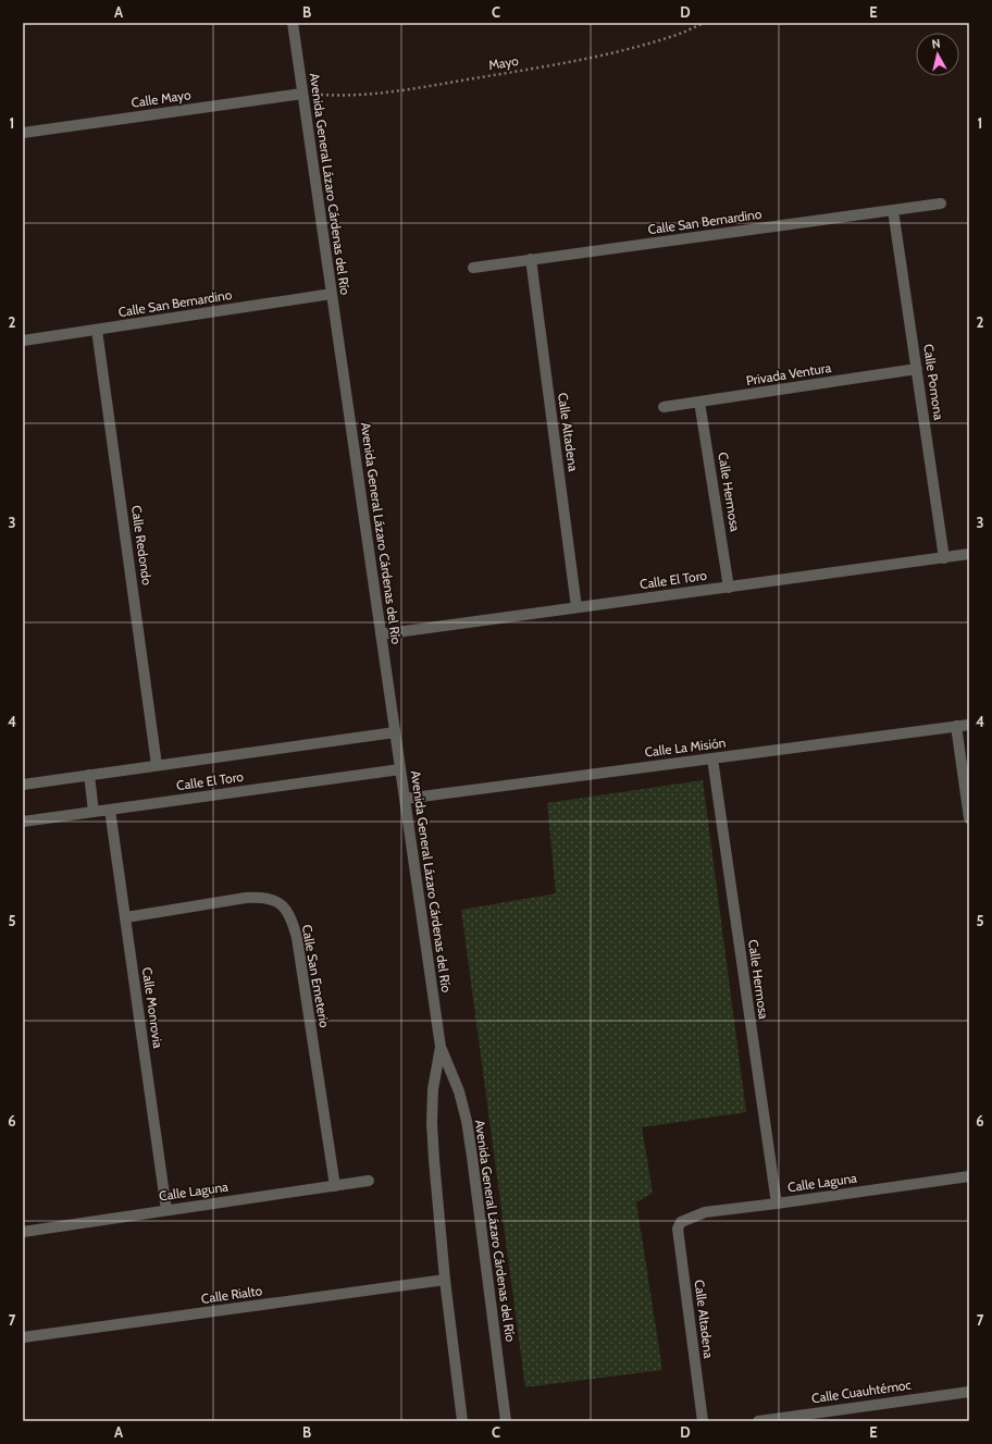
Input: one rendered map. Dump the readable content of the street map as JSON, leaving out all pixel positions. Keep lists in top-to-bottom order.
{
  "streets": {
    "street": [
      "Calle Mayo",
      "Avenida General Lázaro Cárdenas del Río",
      "Calle San Bernardino",
      "Privada Ventura",
      "Calle Pomona",
      "Calle Altadena",
      "Calle Hermosa",
      "Calle Redondo",
      "Calle El Toro",
      "Calle La Misión",
      "Calle San Emeterio",
      "Calle Monrovia",
      "Calle Laguna",
      "Calle Rialto",
      "Calle Cuauhtémoc"
    ],
    "path": ["Mayo"]
  },
  "crossings": [
    ["Mayo", "Calle Mayo"],
    ["Mayo", "Avenida General Lázaro Cárdenas del Río"],
    ["Calle Mayo", "Avenida General Lázaro Cárdenas del Río"],
    ["Avenida General Lázaro Cárdenas del Río", "Calle San Bernardino"],
    ["Avenida General Lázaro Cárdenas del Río", "Calle El Toro"],
    ["Avenida General Lázaro Cárdenas del Río", "Calle La Misión"],
    ["Avenida General Lázaro Cárdenas del Río", "Calle Rialto"],
    ["Calle San Bernardino", "Calle Pomona"],
    ["Calle San Bernardino", "Calle Altadena"],
    ["Calle San Bernardino", "Calle Redondo"],
    ["Privada Ventura", "Calle Pomona"],
    ["Privada Ventura", "Calle Hermosa"],
    ["Calle Pomona", "Calle El Toro"],
    ["Calle Altadena", "Calle El Toro"],
    ["Calle Altadena", "Calle Laguna"],
    ["Calle Hermosa", "Calle El Toro"],
    ["Calle Hermosa", "Calle La Misión"],
    ["Calle Hermosa", "Calle Laguna"],
    ["Calle Redondo", "Calle El Toro"],
    ["Calle El Toro", "Calle Monrovia"],
    ["Calle San Emeterio", "Calle Monrovia"],
    ["Calle San Emeterio", "Calle Laguna"],
    ["Calle Monrovia", "Calle Laguna"]
  ],
  "north": "top",
  "grid": {
    "columns": [
      "A",
      "B",
      "C",
      "D",
      "E"
    ],
    "rows": [
      "1",
      "2",
      "3",
      "4",
      "5",
      "6",
      "7"
    ]
  }
}
